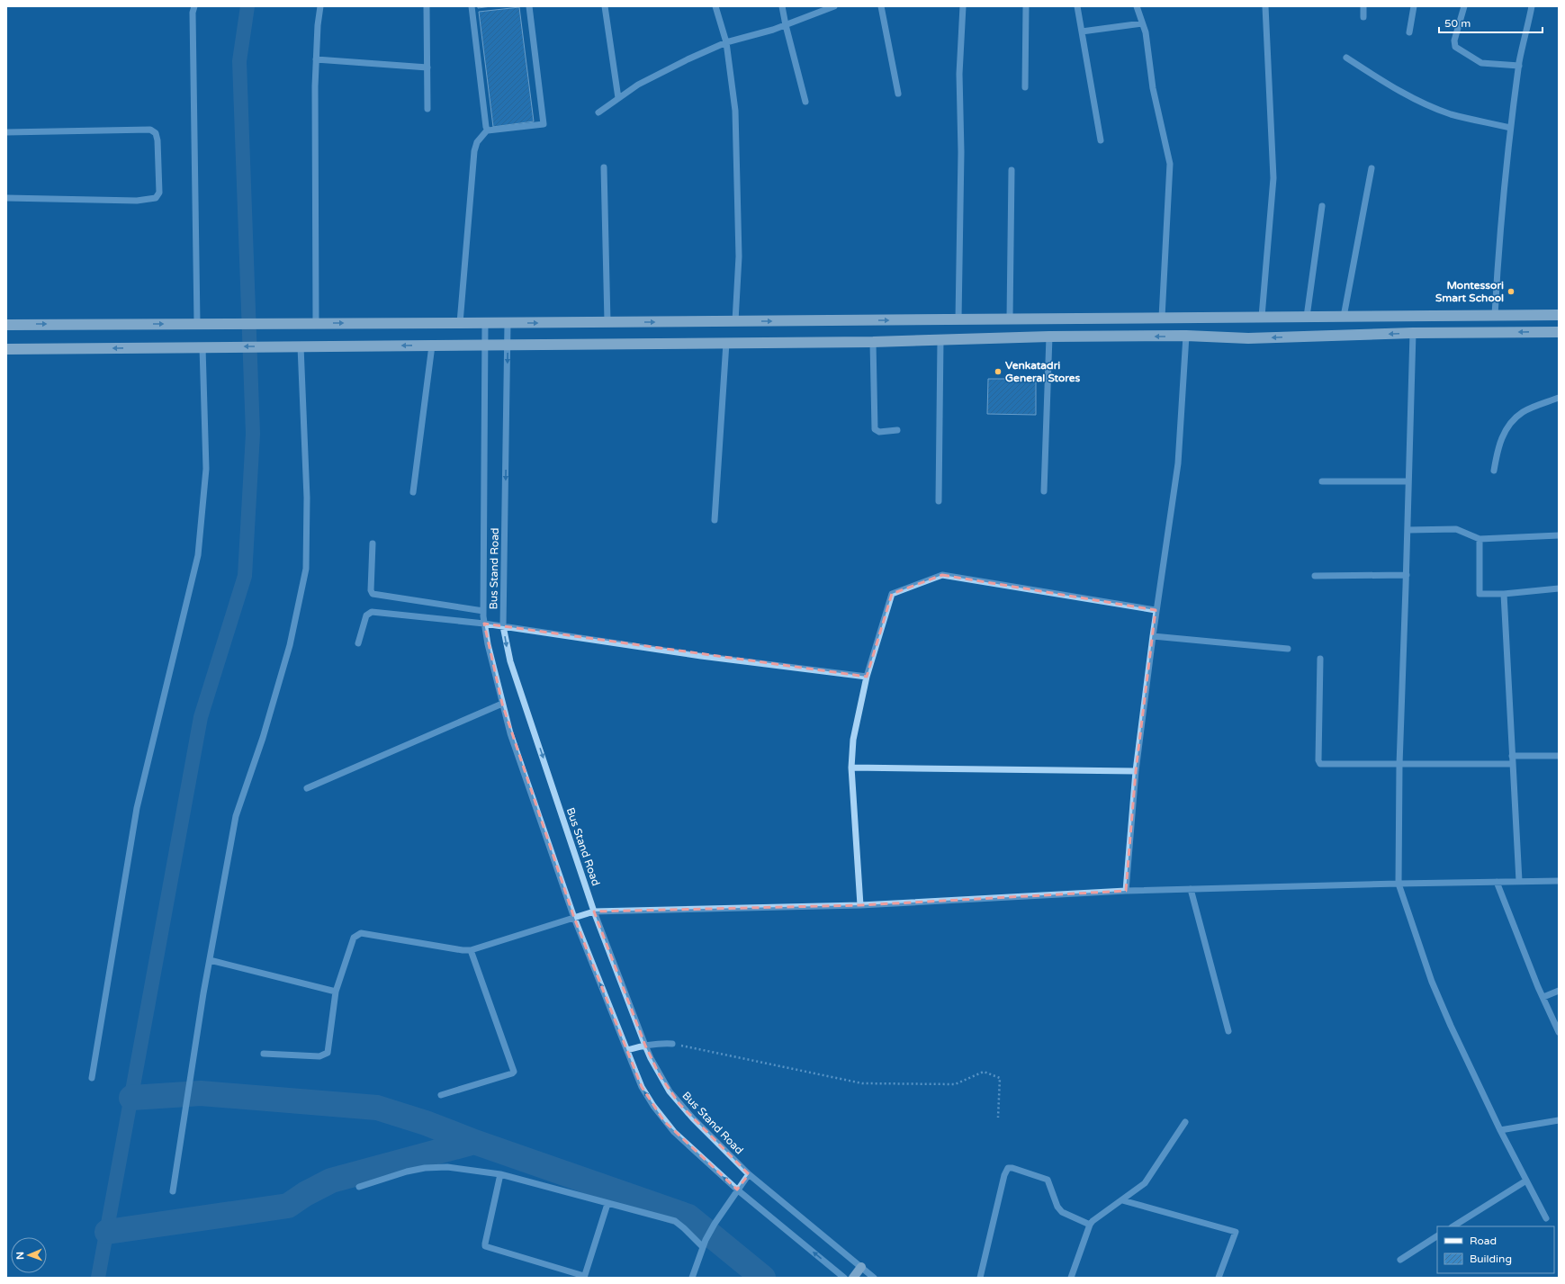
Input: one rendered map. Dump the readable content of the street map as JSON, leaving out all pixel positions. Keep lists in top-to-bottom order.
{
  "streets": {
    "street": ["Bus Stand Road"]
  },
  "places": ["Montessori Smart School", "Venkatadri General Stores"],
  "legend": ["Road", "Building"],
  "scale_bar": "50 m",
  "north": "left"
}
